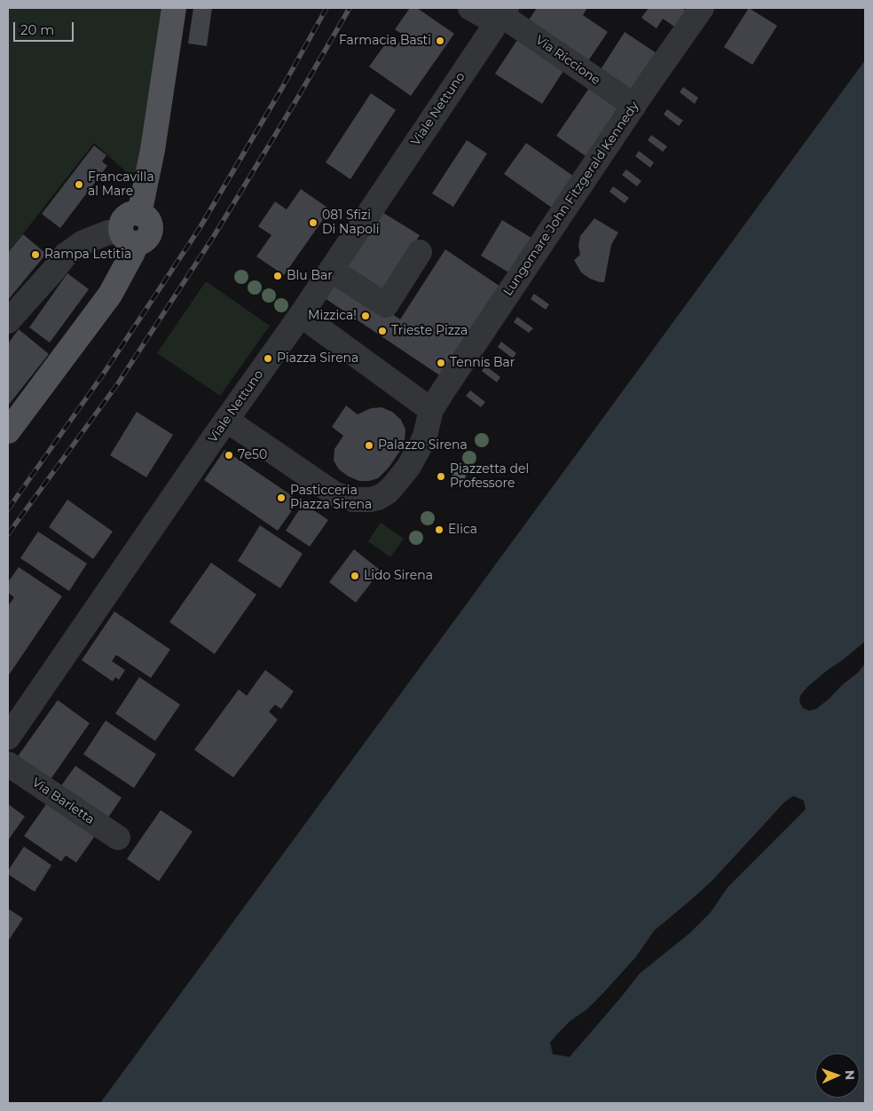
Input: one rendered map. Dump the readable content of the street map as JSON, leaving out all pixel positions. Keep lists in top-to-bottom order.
{
  "streets": {
    "street": [
      "Via Riccione",
      "Viale Nettuno",
      "Lungomare John Fitzgerald Kennedy",
      "Via Barletta"
    ]
  },
  "crossings": [
    ["Via Riccione", "Viale Nettuno"],
    ["Via Riccione", "Lungomare John Fitzgerald Kennedy"]
  ],
  "places": [
    "Farmacia Basti",
    "Francavilla al Mare",
    "081 Sfizi Di Napoli",
    "Rampa Letitia",
    "Blu Bar",
    "Mizzica!",
    "Trieste Pizza",
    "Piazza Sirena",
    "Tennis Bar",
    "Palazzo Sirena",
    "7e50",
    "Piazzetta del Professore",
    "Pasticceria Piazza Sirena",
    "Elica",
    "Lido Sirena"
  ],
  "scale_bar": "20 m",
  "north": "right"
}
